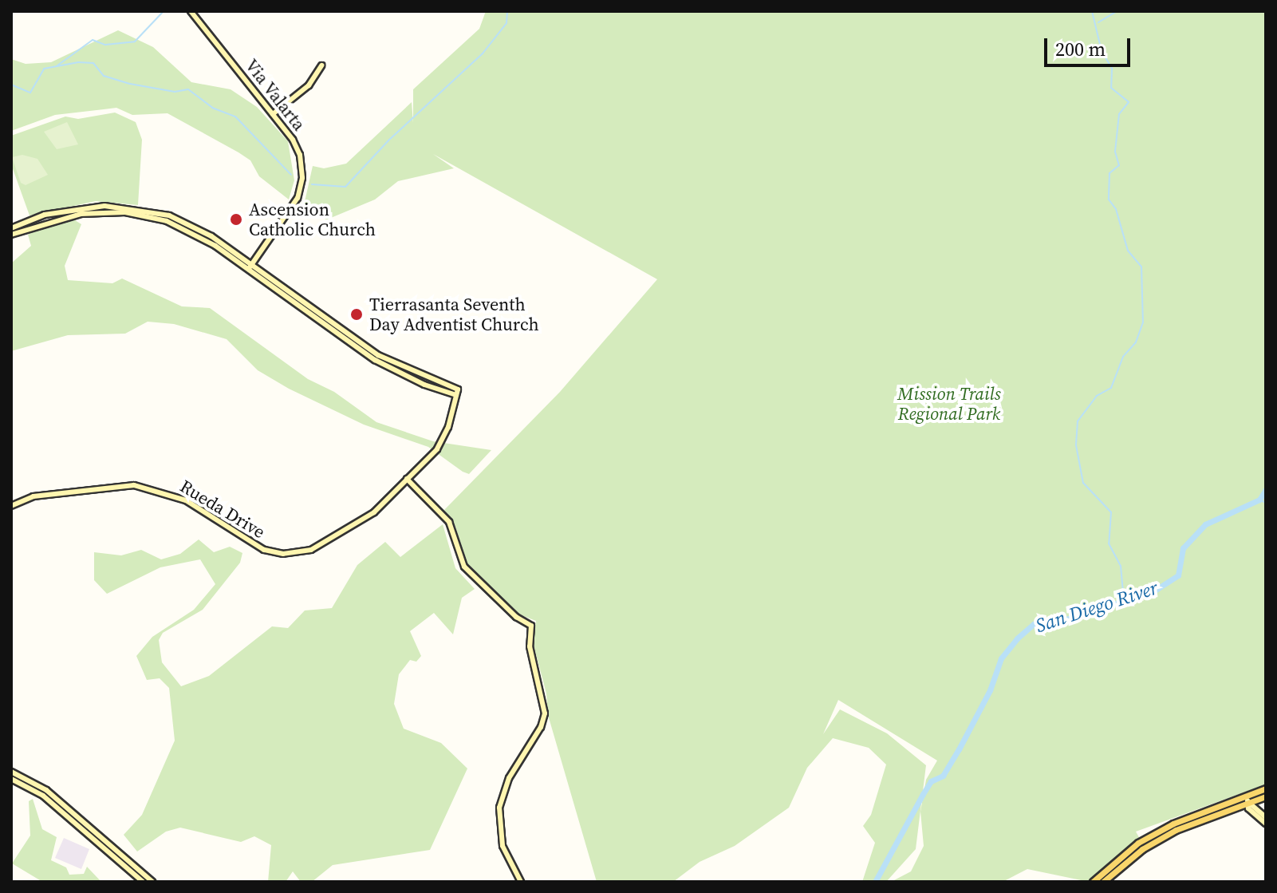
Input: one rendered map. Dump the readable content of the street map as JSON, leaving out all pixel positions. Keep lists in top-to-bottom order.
{
  "streets": {
    "street": ["Via Valarta", "Rueda Drive"]
  },
  "crossings": [
    ["Via Valarta", "Rueda Drive"]
  ],
  "water": ["San Diego River"],
  "parks": ["Mission Trails Regional Park"],
  "places": ["Ascension Catholic Church", "Tierrasanta Seventh Day Adventist Church"],
  "scale_bar": "200 m"
}
